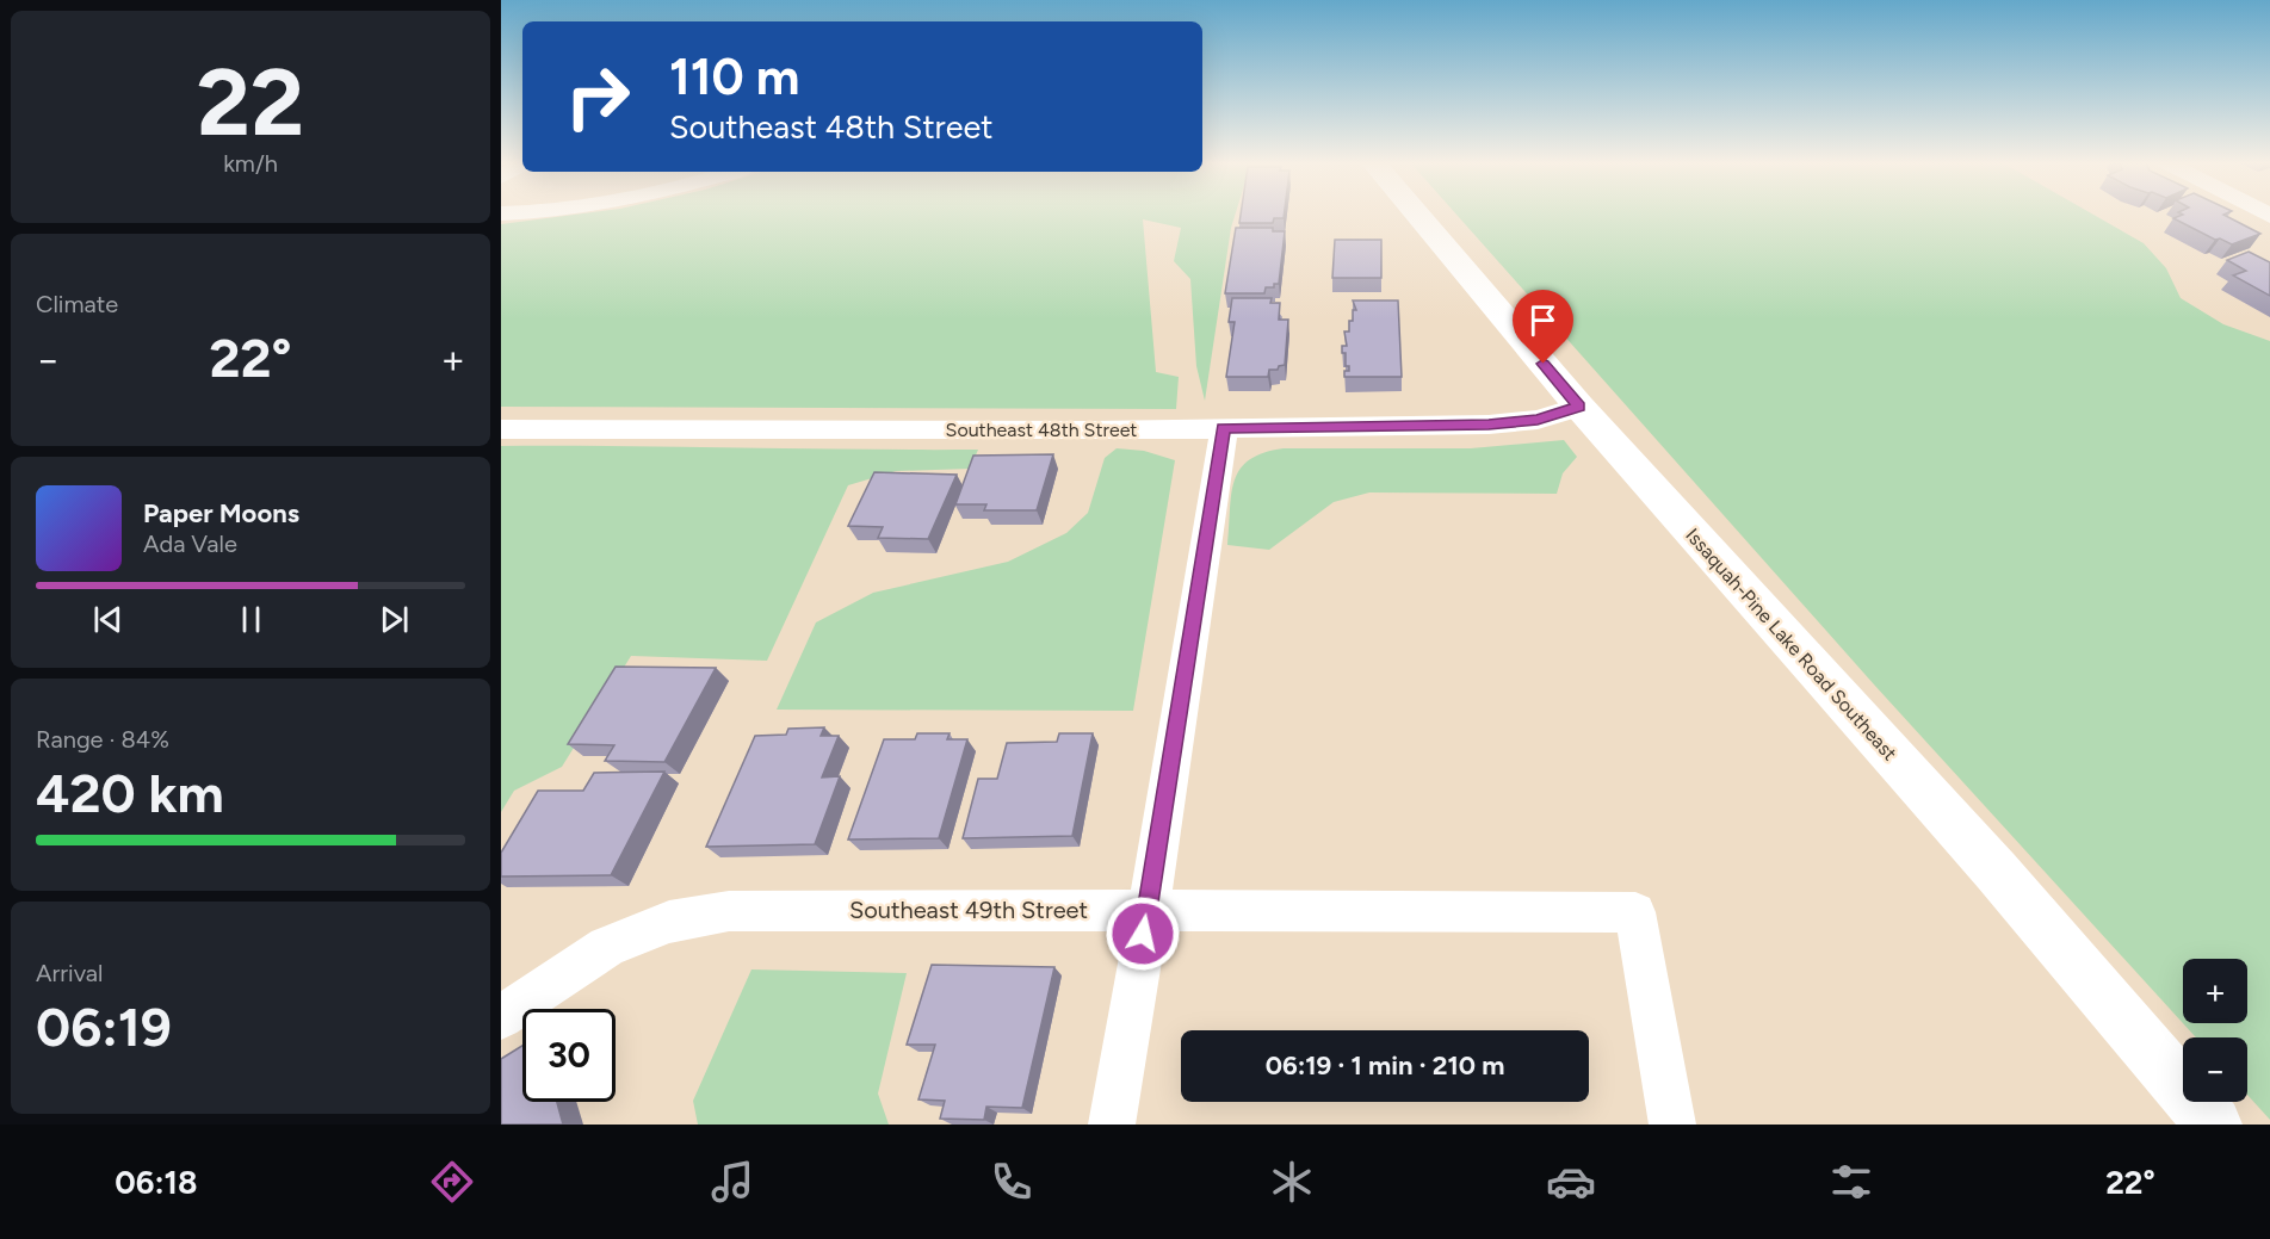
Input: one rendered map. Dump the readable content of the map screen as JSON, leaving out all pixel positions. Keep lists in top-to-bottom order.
{
  "streets": {
    "main road": ["Issaquah-Pine Lake Road Southeast"],
    "street": ["Southeast 48th Street", "Southeast 49th Street"]
  },
  "crossings": [
    ["Southeast 48th Street", "Issaquah-Pine Lake Road Southeast"]
  ],
  "page": {
    "tile": [
      ["22", "km/h"],
      "Climate",
      ["Range · 84%", "420 km"],
      ["Arrival", "06:19"]
    ],
    "turn": ["110 m", "Southeast 48th Street"],
    "heat": ["−", "22°", "+"],
    "song": ["Paper Moons", "Ada Vale"],
    "map_buttons": ["+", "−"],
    "limit": "30",
    "trip": "06:19 · 1 min · 210 m",
    "tabs": ["06:18", "22°"]
  }
}
